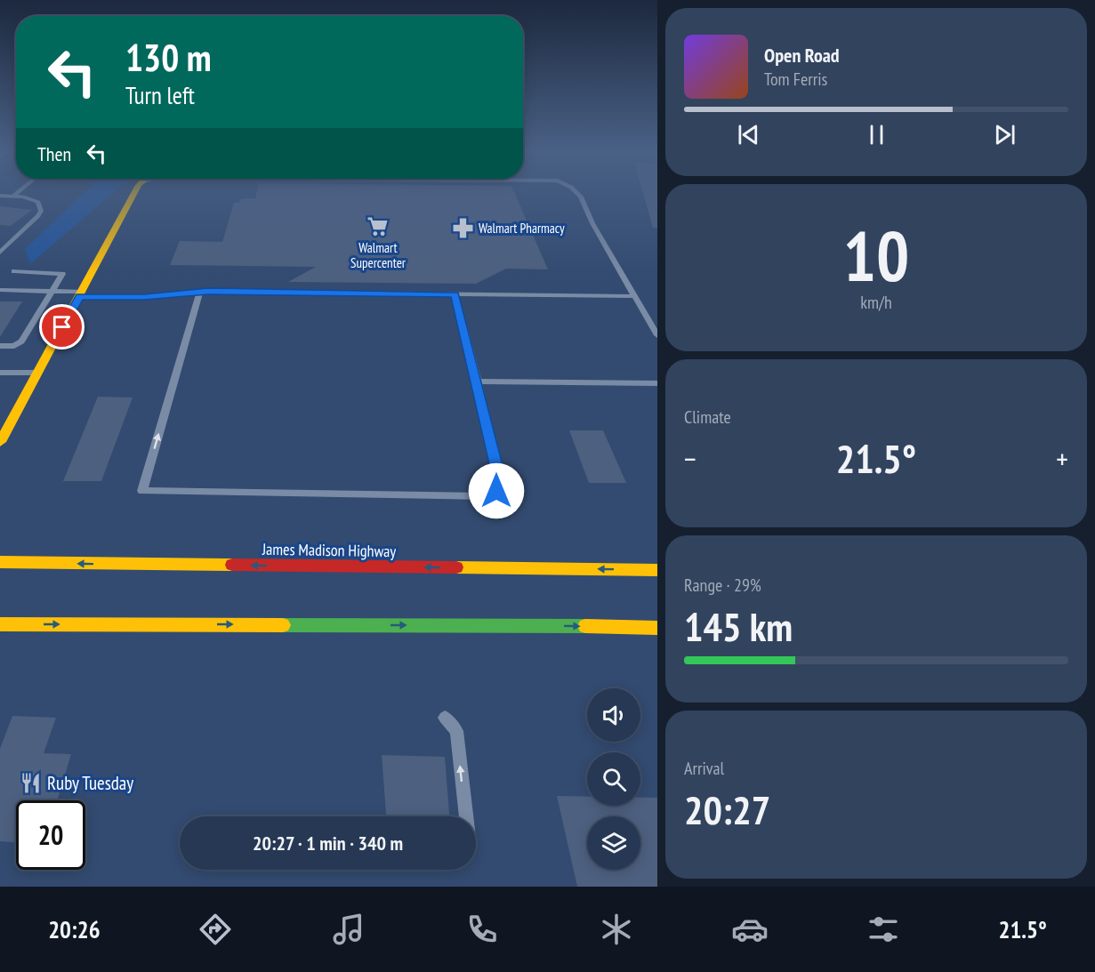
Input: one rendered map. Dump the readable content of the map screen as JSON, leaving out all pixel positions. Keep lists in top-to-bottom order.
{
  "streets": {
    "main road": ["James Madison Highway"]
  },
  "places": {
    "supermarket": ["Walmart Supercenter"],
    "pharmacy": ["Walmart Pharmacy"],
    "restaurant": ["Ruby Tuesday"]
  },
  "page": {
    "turn": ["130 m", "Turn left"],
    "song": ["Open Road", "Tom Ferris"],
    "then": "Then",
    "tile": [
      ["10", "km/h"],
      "Climate",
      ["Range · 29%", "145 km"],
      ["Arrival", "20:27"]
    ],
    "heat": ["−", "21.5°", "+"],
    "limit": "20",
    "trip": "20:27 · 1 min · 340 m",
    "tabs": ["20:26", "21.5°"]
  }
}
